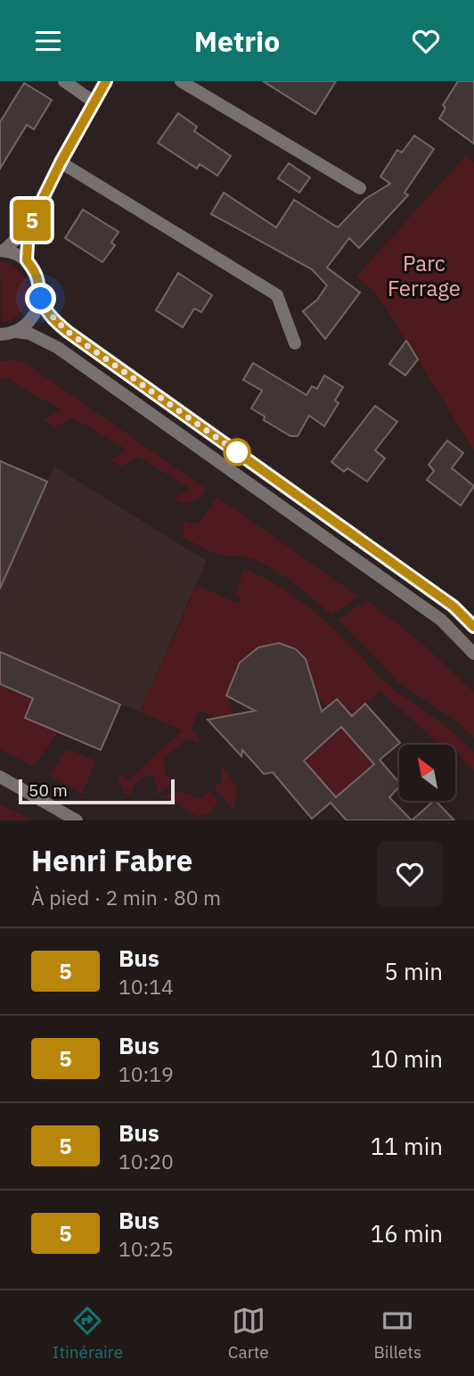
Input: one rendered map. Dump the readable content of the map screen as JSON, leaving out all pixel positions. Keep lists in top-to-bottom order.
{
  "parks": ["Parc Ferrage"],
  "lines": ["bus line 5"],
  "scale_bar": "50 m",
  "north": "top left",
  "page": {
    "header": "Metrio",
    "on_map": "5",
    "scale": "50 m",
    "heading": ["Henri Fabre", "À pied · 2 min · 80 m"],
    "list": [
      {
        "mark": "5",
        "name": "Bus",
        "note": "10:14",
        "value": "5 min"
      },
      {
        "mark": "5",
        "name": "Bus",
        "note": "10:19",
        "value": "10 min"
      },
      {
        "mark": "5",
        "name": "Bus",
        "note": "10:20",
        "value": "11 min"
      },
      {
        "mark": "5",
        "name": "Bus",
        "note": "10:25",
        "value": "16 min"
      }
    ],
    "tabs": ["Itinéraire", "Carte", "Billets"]
  }
}
